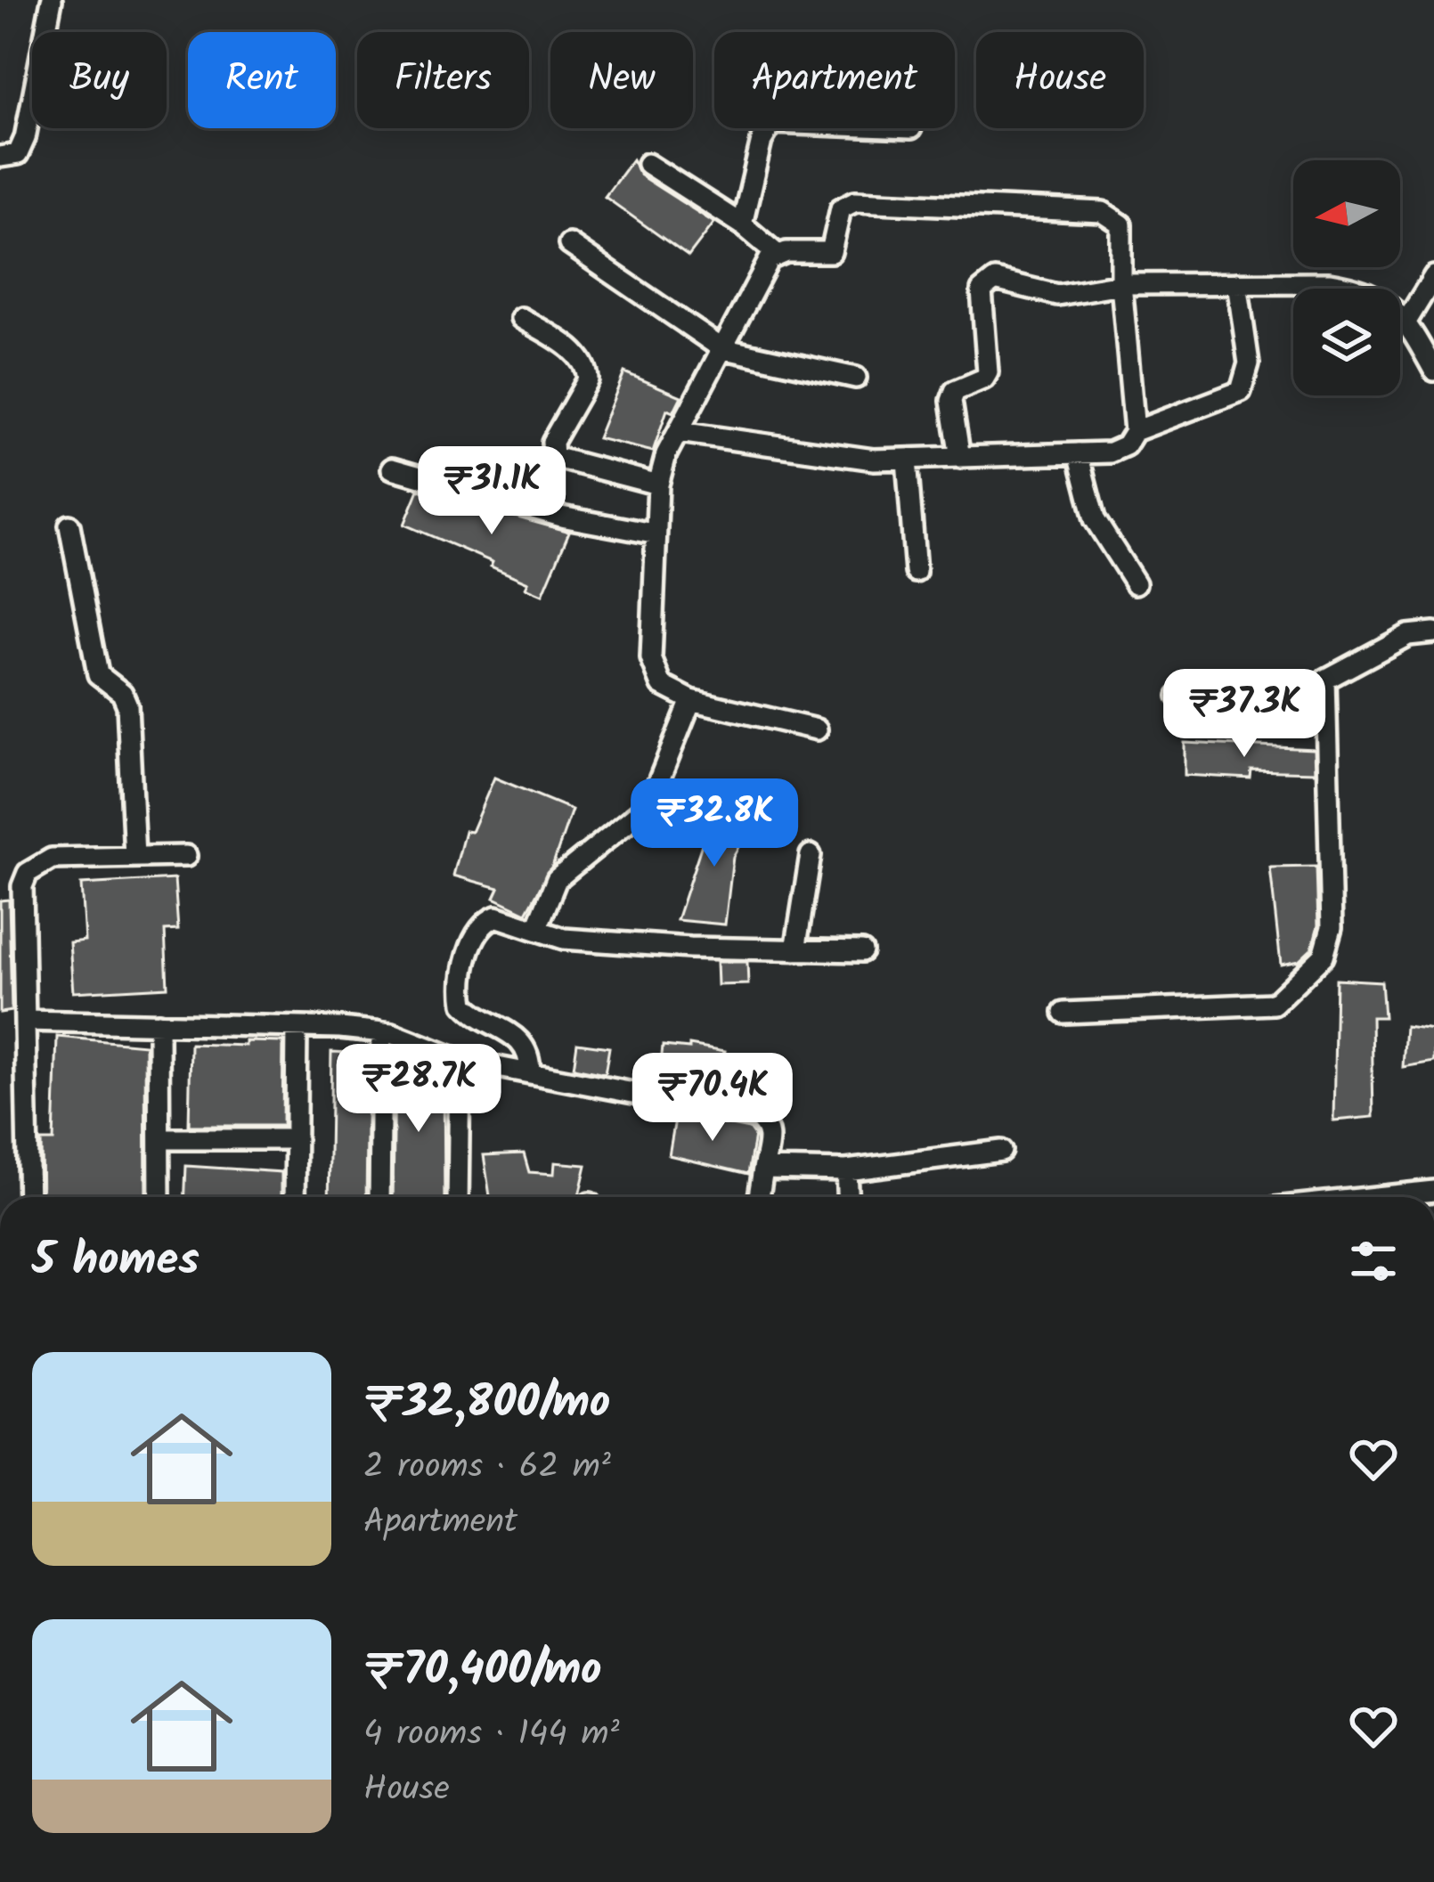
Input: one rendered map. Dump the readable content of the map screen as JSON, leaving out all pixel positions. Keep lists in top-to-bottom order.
{
  "north": "left",
  "page": {
    "chip": [
      "Buy",
      "Rent",
      "Filters",
      "New",
      "Apartment",
      "House"
    ],
    "price": [
      "₹31.1K",
      "₹37.3K",
      "₹32.8K",
      "₹28.7K",
      "₹70.4K"
    ],
    "heading": "5 homes",
    "list": [
      {
        "name": "₹32,800/mo",
        "note": "2 rooms · 62 m² · Apartment"
      },
      {
        "name": "₹70,400/mo",
        "note": "4 rooms · 144 m² · House"
      }
    ]
  }
}
